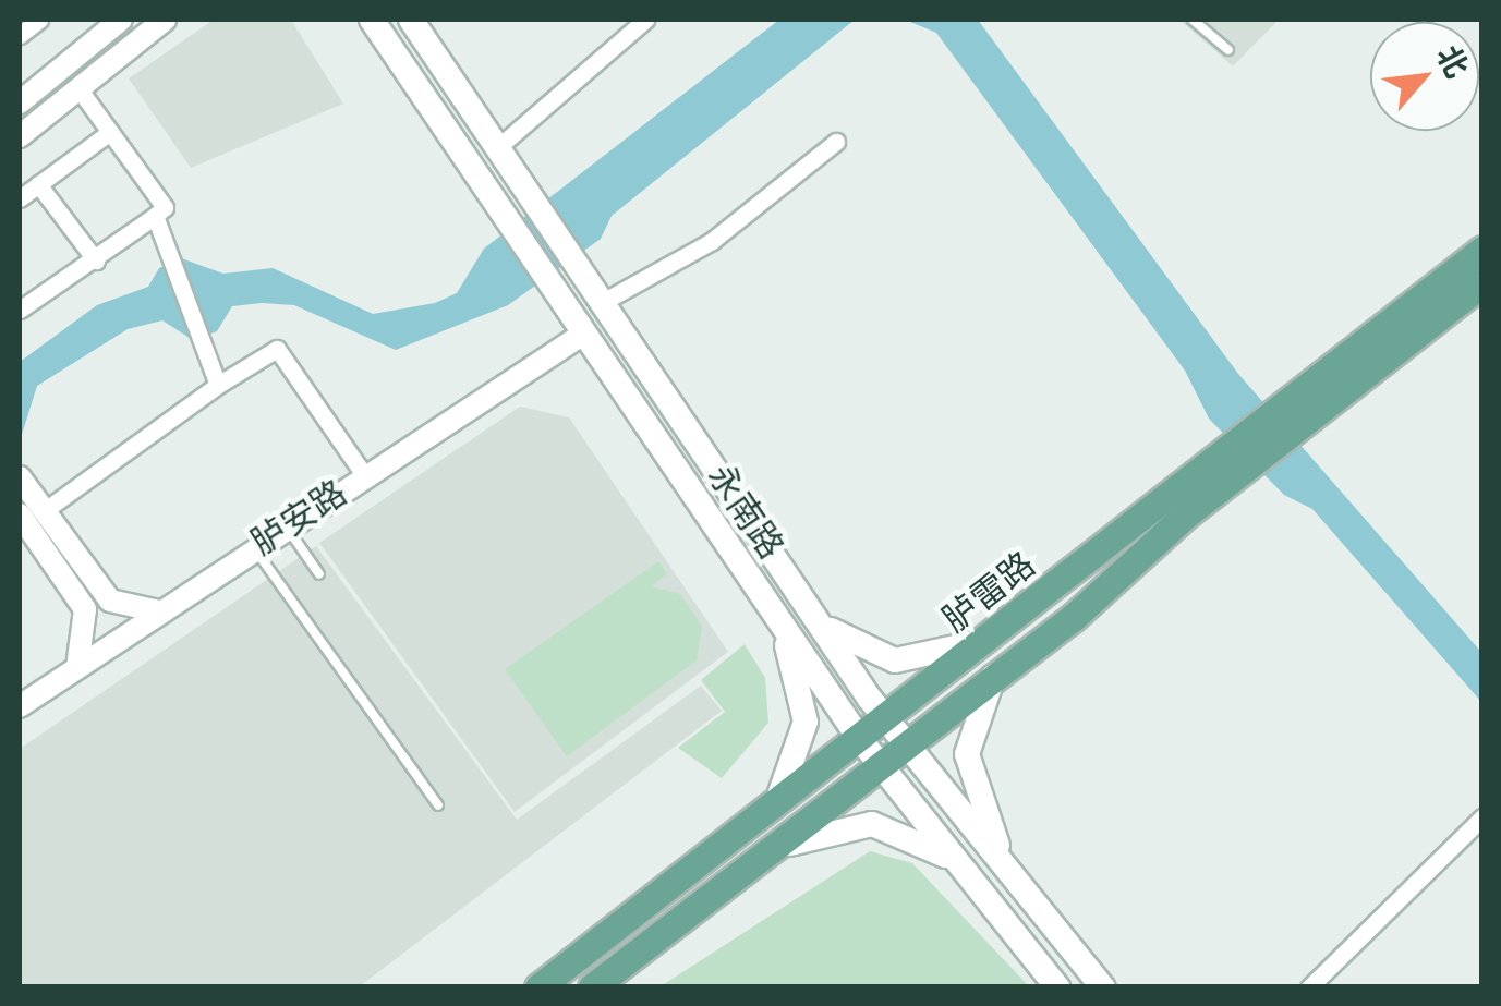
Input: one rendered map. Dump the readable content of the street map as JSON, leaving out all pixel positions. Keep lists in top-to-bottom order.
{
  "streets": {
    "main road": ["永南路", "胪雷路"],
    "street": ["胪安路"]
  },
  "crossings": [
    ["永南路", "胪雷路"]
  ],
  "north": "top right"
}
